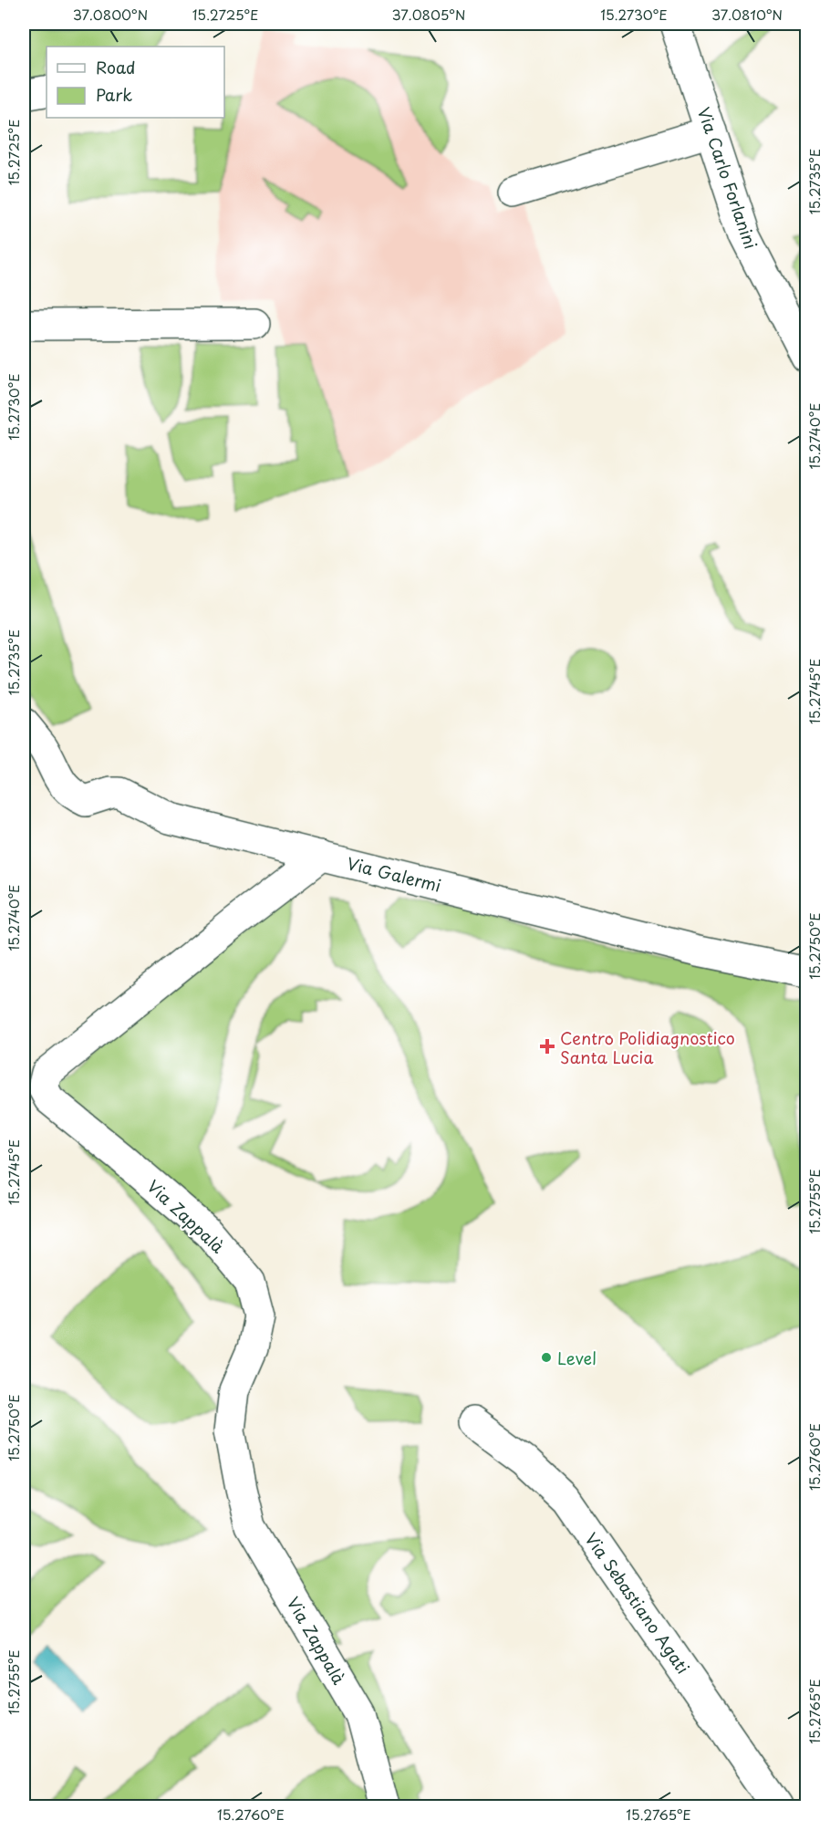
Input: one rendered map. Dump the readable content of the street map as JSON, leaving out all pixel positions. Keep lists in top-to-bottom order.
{
  "streets": {
    "street": [
      "Via Carlo Forlanini",
      "Via Galermi",
      "Via Zappalà",
      "Via Sebastiano Agati"
    ]
  },
  "crossings": [
    ["Via Galermi", "Via Zappalà"]
  ],
  "places": {
    "health": ["Centro Polidiagnostico Santa Lucia"],
    "other": ["Level"]
  },
  "legend": ["Road", "Park"],
  "coordinates": [
    "37.0800°N",
    "15.2725°E",
    "37.0805°N",
    "15.2730°E",
    "37.0810°N",
    "15.2735°E",
    "15.2740°E",
    "15.2745°E",
    "15.2750°E",
    "15.2755°E",
    "15.2760°E",
    "15.2765°E"
  ]
}
